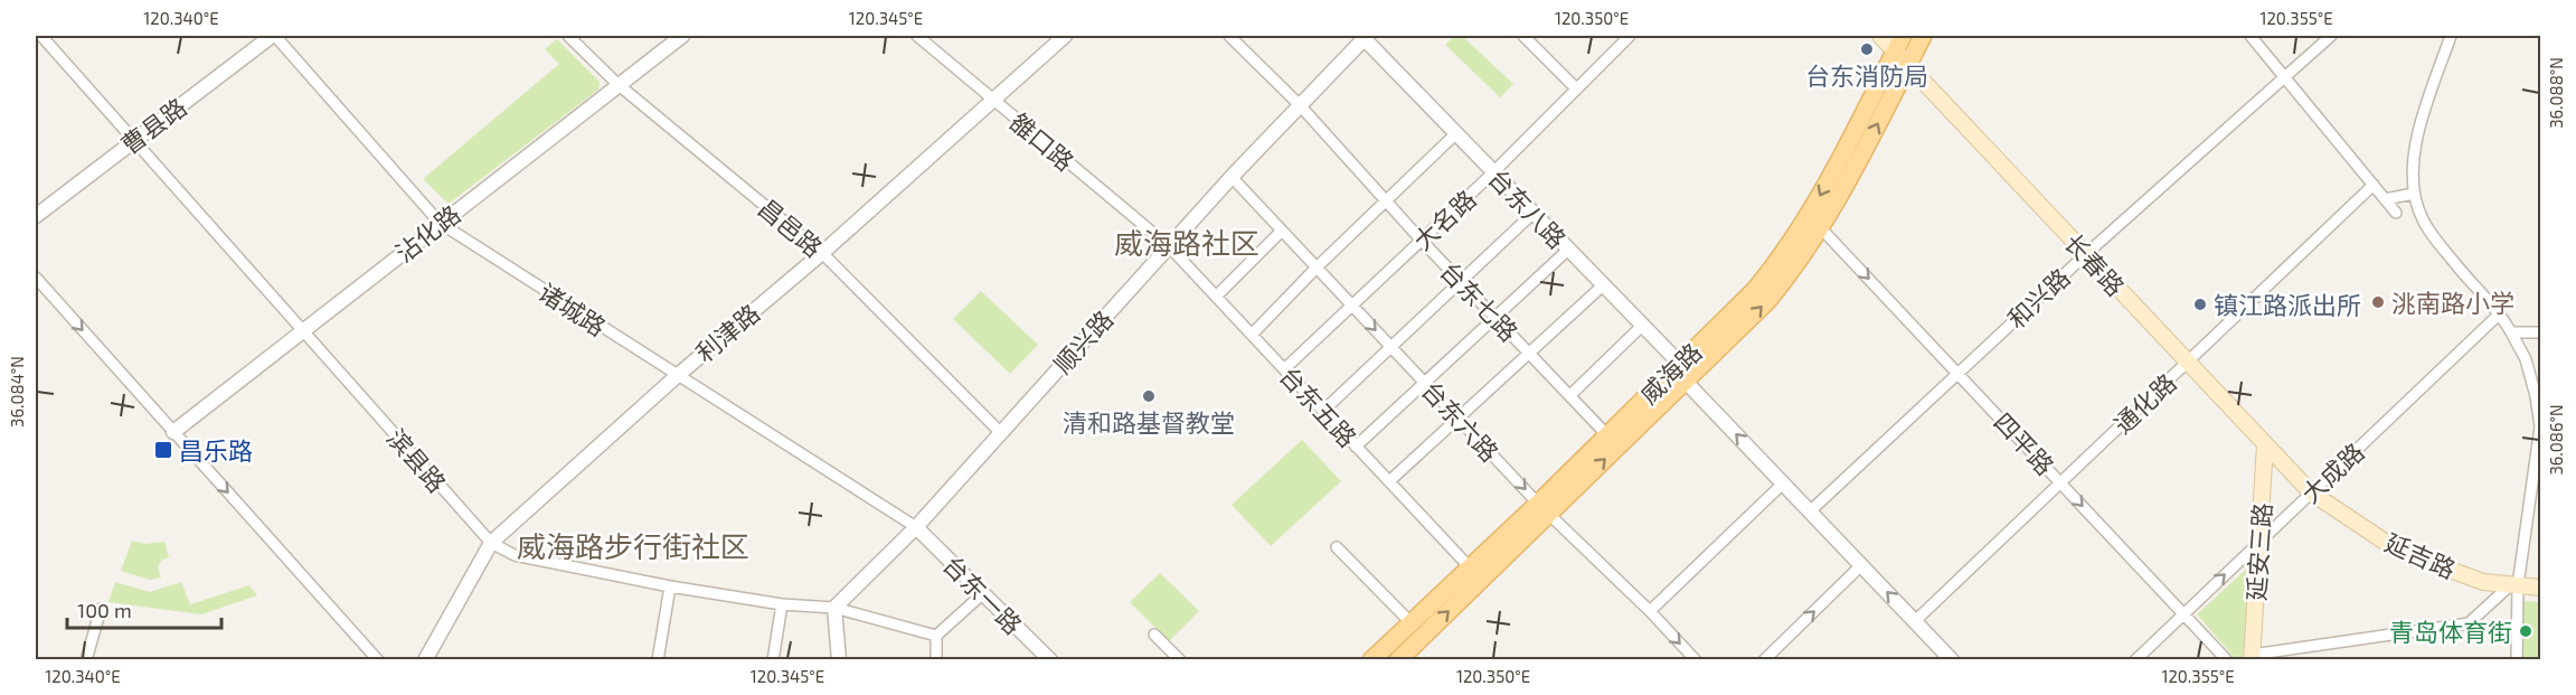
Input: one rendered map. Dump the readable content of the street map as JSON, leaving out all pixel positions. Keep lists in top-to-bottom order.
{
  "streets": {
    "main road": [
      "长春路",
      "威海路",
      "延安三路",
      "延吉路"
    ],
    "street": [
      "曹县路",
      "雒口路",
      "台东八路",
      "大名路",
      "昌邑路",
      "沾化路",
      "和兴路",
      "台东七路",
      "诸城路",
      "利津路",
      "顺兴路",
      "通化路",
      "台东五路",
      "台东六路",
      "四平路",
      "滨县路",
      "大成路",
      "台东一路"
    ]
  },
  "crossings": [
    ["曹县路", "诸城路"],
    ["曹县路", "滨县路"],
    ["雒口路", "利津路"],
    ["雒口路", "顺兴路"],
    ["雒口路", "台东五路"],
    ["台东八路", "大名路"],
    ["台东八路", "和兴路"],
    ["台东八路", "顺兴路"],
    ["台东八路", "威海路"],
    ["台东八路", "通化路"],
    ["大名路", "台东七路"],
    ["大名路", "台东五路"],
    ["大名路", "台东六路"],
    ["昌邑路", "沾化路"],
    ["昌邑路", "利津路"],
    ["昌邑路", "顺兴路"],
    ["沾化路", "诸城路"],
    ["沾化路", "滨县路"],
    ["长春路", "和兴路"],
    ["长春路", "威海路"],
    ["长春路", "通化路"],
    ["长春路", "大成路"],
    ["长春路", "延安三路"],
    ["长春路", "延吉路"],
    ["和兴路", "四平路"],
    ["台东七路", "顺兴路"],
    ["台东七路", "威海路"],
    ["诸城路", "利津路"],
    ["诸城路", "顺兴路"],
    ["诸城路", "台东一路"],
    ["利津路", "滨县路"],
    ["顺兴路", "台东五路"],
    ["顺兴路", "台东六路"],
    ["顺兴路", "滨县路"],
    ["顺兴路", "台东一路"],
    ["威海路", "台东五路"],
    ["威海路", "台东六路"],
    ["威海路", "四平路"],
    ["通化路", "四平路"],
    ["四平路", "大成路"],
    ["大成路", "延安三路"],
    ["大成路", "延吉路"]
  ],
  "one_way": ["台东六路", "四平路"],
  "districts": ["威海路社区", "威海路步行街社区"],
  "places": {
    "other": [
      "台东消防局",
      "洮南路小学",
      "镇江路派出所",
      "清和路基督教堂",
      "青岛体育街"
    ],
    "transit": ["昌乐路"]
  },
  "scale_bar": "100 m",
  "coordinates": [
    "120.340°E",
    "120.345°E",
    "120.350°E",
    "120.355°E",
    "36.088°N",
    "36.084°N",
    "36.086°N"
  ]
}
